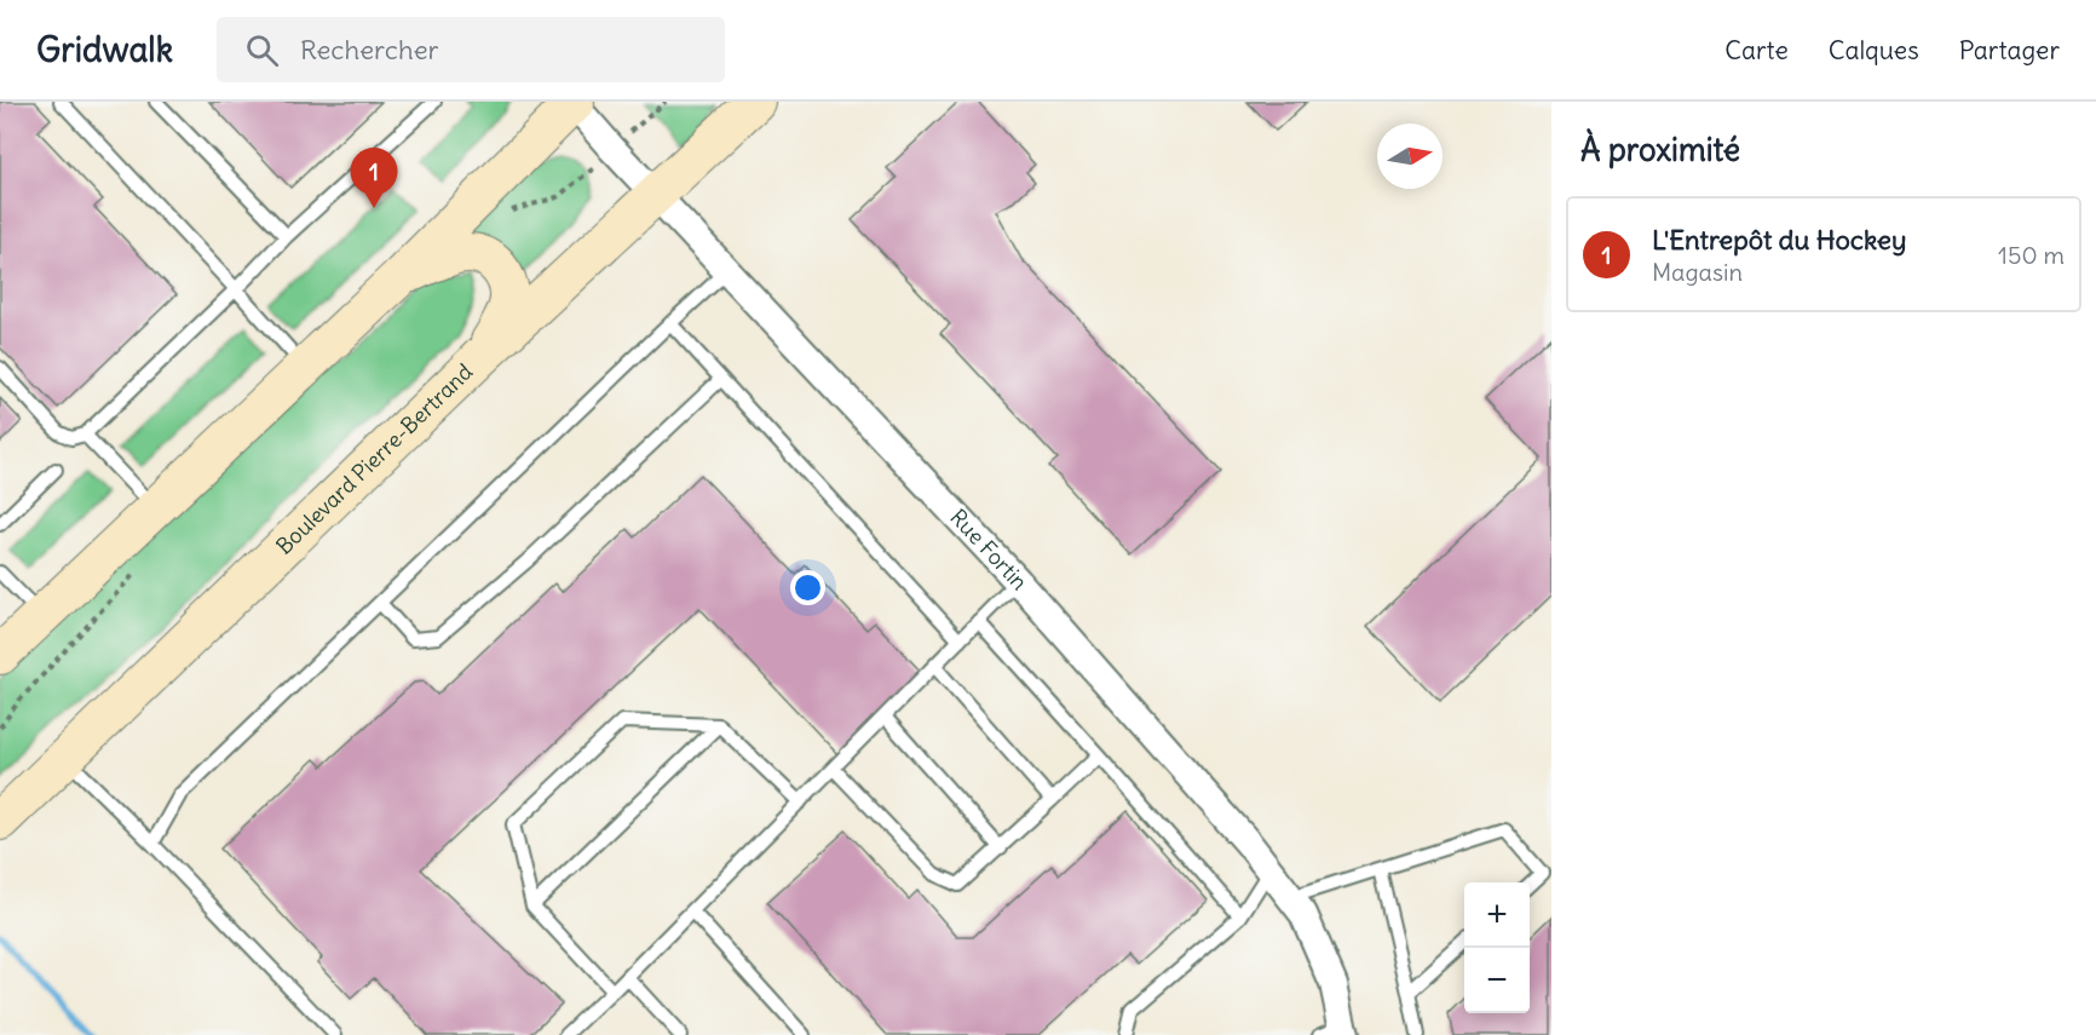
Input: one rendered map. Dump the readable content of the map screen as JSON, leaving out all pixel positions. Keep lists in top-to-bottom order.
{
  "streets": {
    "main road": ["Boulevard Pierre-Bertrand"],
    "street": ["Rue Fortin"]
  },
  "crossings": [
    ["Boulevard Pierre-Bertrand", "Rue Fortin"]
  ],
  "north": "right",
  "page": {
    "header": "Gridwalk",
    "search": "Rechercher",
    "nav": ["Carte", "Calques", "Partager"],
    "heading": "À proximité",
    "pins": "1",
    "list": [
      {
        "mark": "1",
        "name": "L'Entrepôt du Hockey",
        "note": "Magasin",
        "value": "150 m"
      }
    ],
    "map_buttons": ["+", "−"]
  }
}
